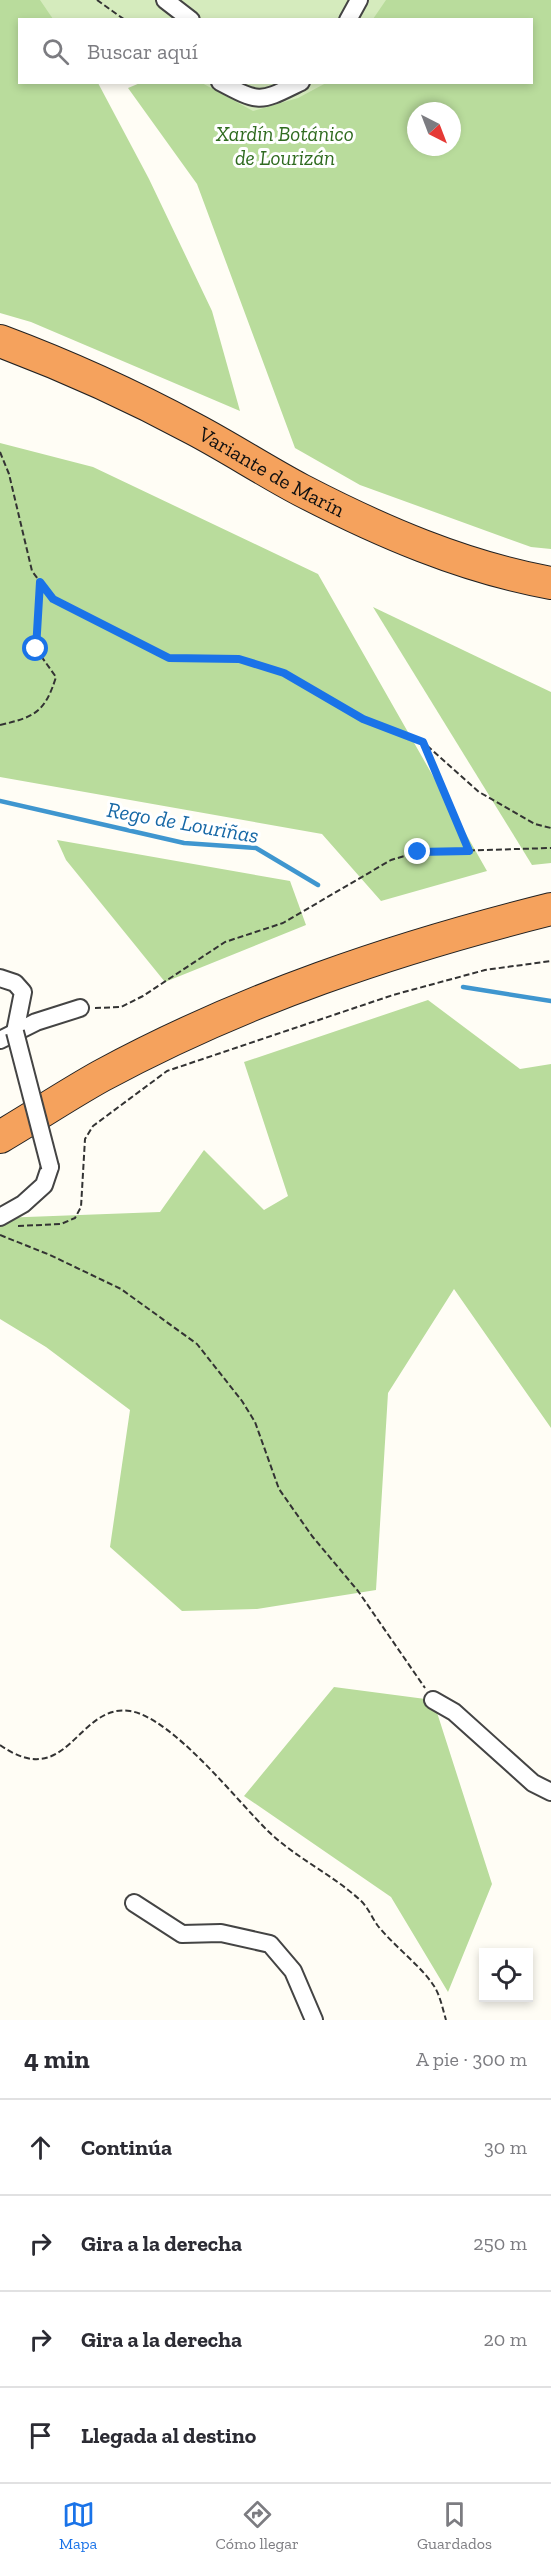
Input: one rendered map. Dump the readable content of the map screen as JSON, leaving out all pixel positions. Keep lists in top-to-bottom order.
{
  "streets": {
    "highway": ["Variante de Marín"]
  },
  "water": ["Rego de Louriñas"],
  "parks": ["Xardín Botánico de Lourizán"],
  "north": "bottom right",
  "page": {
    "search": "Buscar aquí",
    "heading": ["4 min", "A pie · 300 m"],
    "list": [
      ["Continúa", "30 m"],
      ["Gira a la derecha", "250 m"],
      ["Gira a la derecha", "20 m"],
      "Llegada al destino"
    ],
    "nav": ["Mapa", "Cómo llegar", "Guardados"]
  }
}
